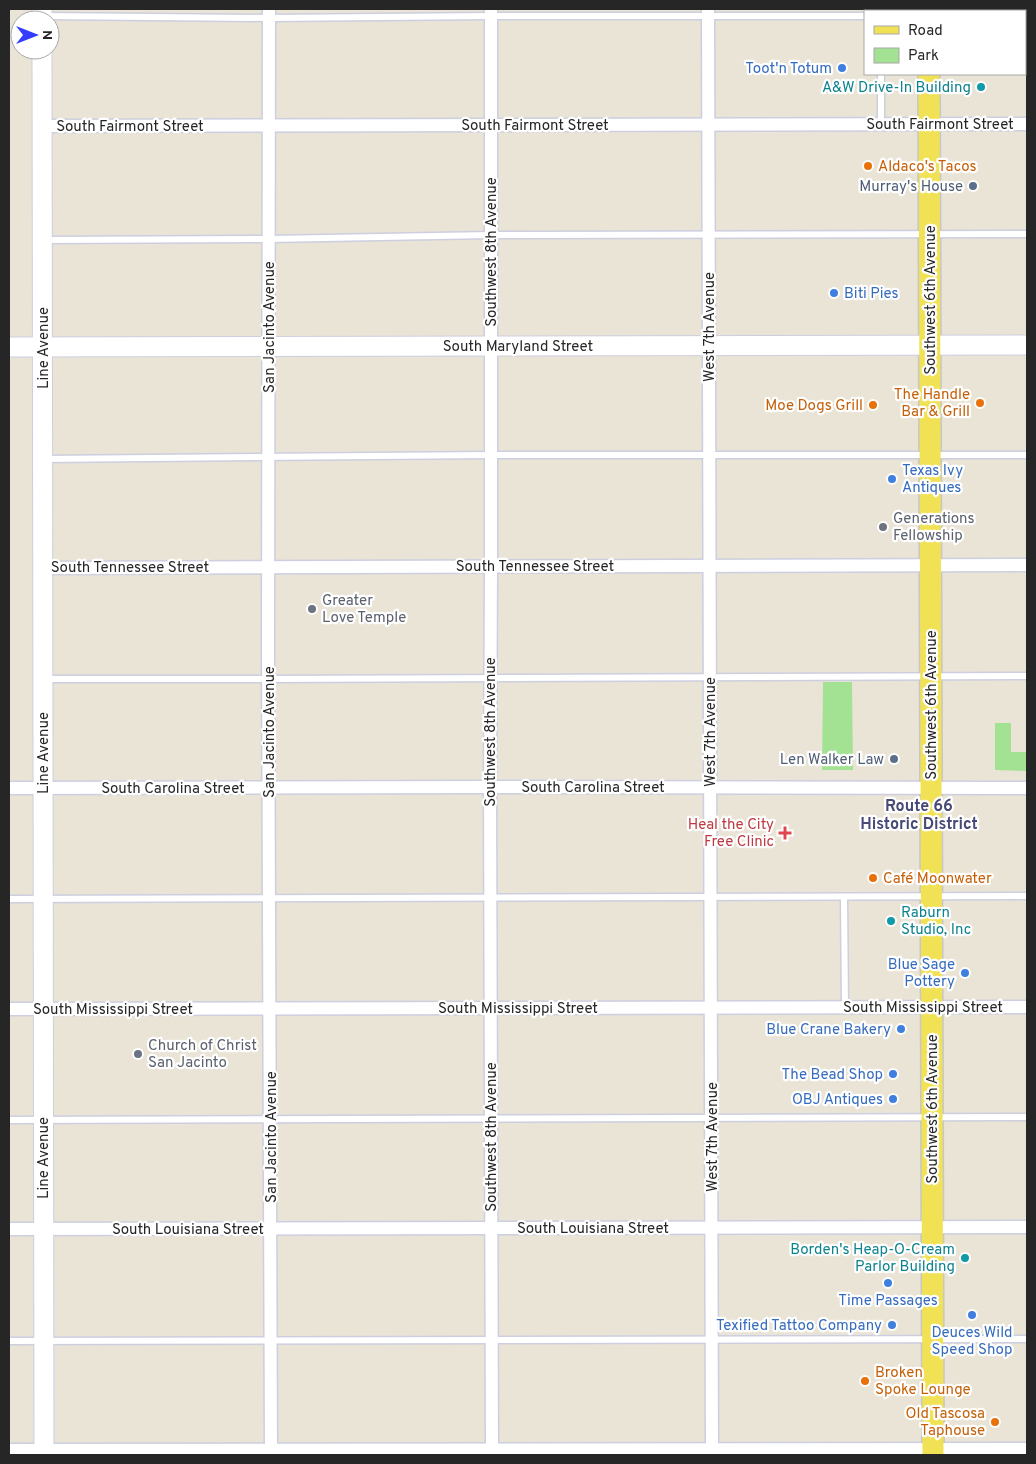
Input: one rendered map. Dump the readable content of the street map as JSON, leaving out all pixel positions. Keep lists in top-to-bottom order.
{
  "streets": {
    "main road": ["Southwest 6th Avenue", "South Maryland Street", "Line Avenue"],
    "street": [
      "South Fairmont Street",
      "Southwest 8th Avenue",
      "San Jacinto Avenue",
      "West 7th Avenue",
      "South Tennessee Street",
      "South Carolina Street",
      "South Mississippi Street",
      "South Louisiana Street"
    ]
  },
  "crossings": [
    ["South Fairmont Street", "Southwest 8th Avenue"],
    ["South Fairmont Street", "Southwest 6th Avenue"],
    ["South Fairmont Street", "San Jacinto Avenue"],
    ["South Fairmont Street", "West 7th Avenue"],
    ["South Fairmont Street", "Line Avenue"],
    ["Southwest 8th Avenue", "South Maryland Street"],
    ["Southwest 8th Avenue", "South Tennessee Street"],
    ["Southwest 8th Avenue", "South Carolina Street"],
    ["Southwest 8th Avenue", "South Mississippi Street"],
    ["Southwest 8th Avenue", "South Louisiana Street"],
    ["Southwest 6th Avenue", "South Maryland Street"],
    ["Southwest 6th Avenue", "South Tennessee Street"],
    ["Southwest 6th Avenue", "South Carolina Street"],
    ["Southwest 6th Avenue", "South Mississippi Street"],
    ["Southwest 6th Avenue", "South Louisiana Street"],
    ["San Jacinto Avenue", "South Maryland Street"],
    ["San Jacinto Avenue", "South Tennessee Street"],
    ["San Jacinto Avenue", "South Carolina Street"],
    ["San Jacinto Avenue", "South Mississippi Street"],
    ["San Jacinto Avenue", "South Louisiana Street"],
    ["West 7th Avenue", "South Maryland Street"],
    ["West 7th Avenue", "South Tennessee Street"],
    ["West 7th Avenue", "South Carolina Street"],
    ["West 7th Avenue", "South Mississippi Street"],
    ["West 7th Avenue", "South Louisiana Street"],
    ["South Maryland Street", "Line Avenue"],
    ["Line Avenue", "South Tennessee Street"],
    ["Line Avenue", "South Carolina Street"],
    ["Line Avenue", "South Mississippi Street"],
    ["Line Avenue", "South Louisiana Street"]
  ],
  "districts": ["Route 66 Historic District"],
  "places": {
    "other": [
      "Toot'n Totum",
      "A&W Drive-In Building",
      "Aldaco's Tacos",
      "Murray's House",
      "Biti Pies",
      "The Handle Bar & Grill",
      "Moe Dogs Grill",
      "Texas Ivy Antiques",
      "Generations Fellowship",
      "Greater Love Temple",
      "Len Walker Law",
      "Café Moonwater",
      "Raburn Studio, Inc",
      "Blue Sage Pottery",
      "Blue Crane Bakery",
      "Church of Christ San Jacinto",
      "The Bead Shop",
      "OBJ Antiques",
      "Borden's Heap-O-Cream Parlor Building",
      "Time Passages",
      "Deuces Wild Speed Shop",
      "Texified Tattoo Company",
      "Broken Spoke Lounge",
      "Old Tascosa Taphouse"
    ],
    "health": ["Heal the City Free Clinic"]
  },
  "legend": ["Road", "Park"],
  "north": "right"
}
